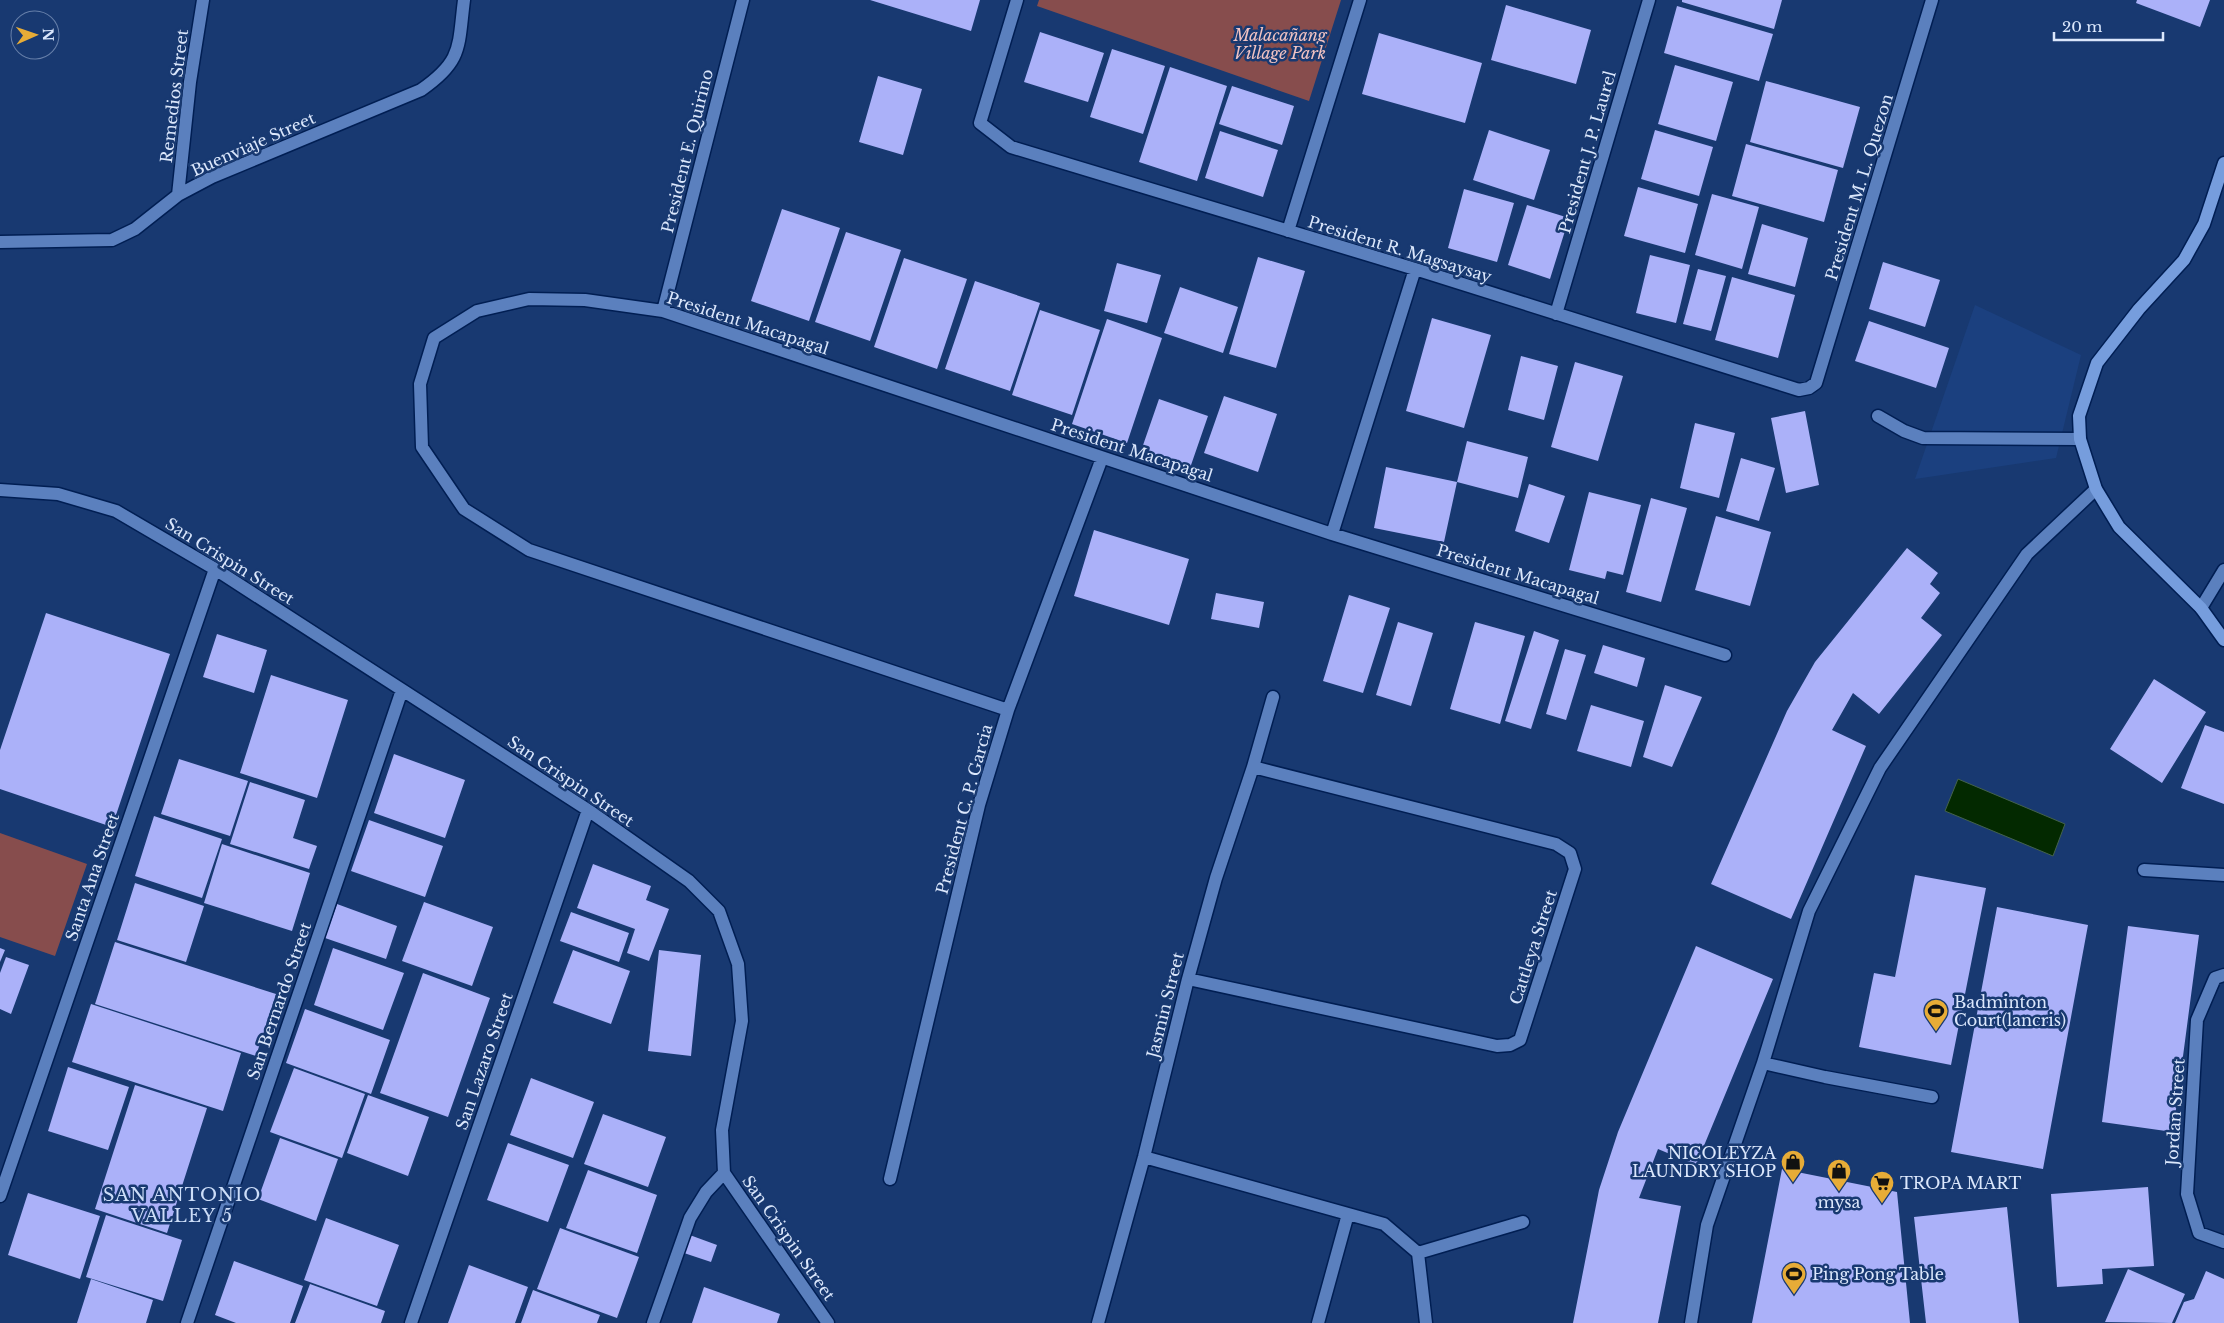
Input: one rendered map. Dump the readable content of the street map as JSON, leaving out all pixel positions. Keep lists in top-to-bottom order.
{
  "streets": {
    "street": [
      "Remedios Street",
      "Buenviaje Street",
      "President E. Quirino",
      "President J. P. Laurel",
      "President M. L. Quezon",
      "President R. Magsaysay",
      "President Macapagal",
      "San Crispin Street",
      "President C. P. Garcia",
      "Santa Ana Street",
      "Cattleya Street",
      "San Bernardo Street",
      "Jasmin Street",
      "San Lazaro Street",
      "Jordan Street"
    ]
  },
  "crossings": [
    ["Remedios Street", "Buenviaje Street"],
    ["President E. Quirino", "President Macapagal"],
    ["President J. P. Laurel", "President R. Magsaysay"],
    ["President M. L. Quezon", "President R. Magsaysay"],
    ["President Macapagal", "President C. P. Garcia"],
    ["San Crispin Street", "Santa Ana Street"],
    ["San Crispin Street", "San Bernardo Street"],
    ["San Crispin Street", "San Lazaro Street"],
    ["Cattleya Street", "Jasmin Street"]
  ],
  "districts": ["SAN ANTONIO VALLEY 5"],
  "parks": ["Malacañang Village Park"],
  "places": {
    "sports": ["Badminton Court(lancris)", "Ping Pong Table"],
    "shop": ["NICOLEYZA LAUNDRY SHOP", "mysa"],
    "supermarket": ["TROPA MART"]
  },
  "scale_bar": "20 m",
  "north": "right"
}
